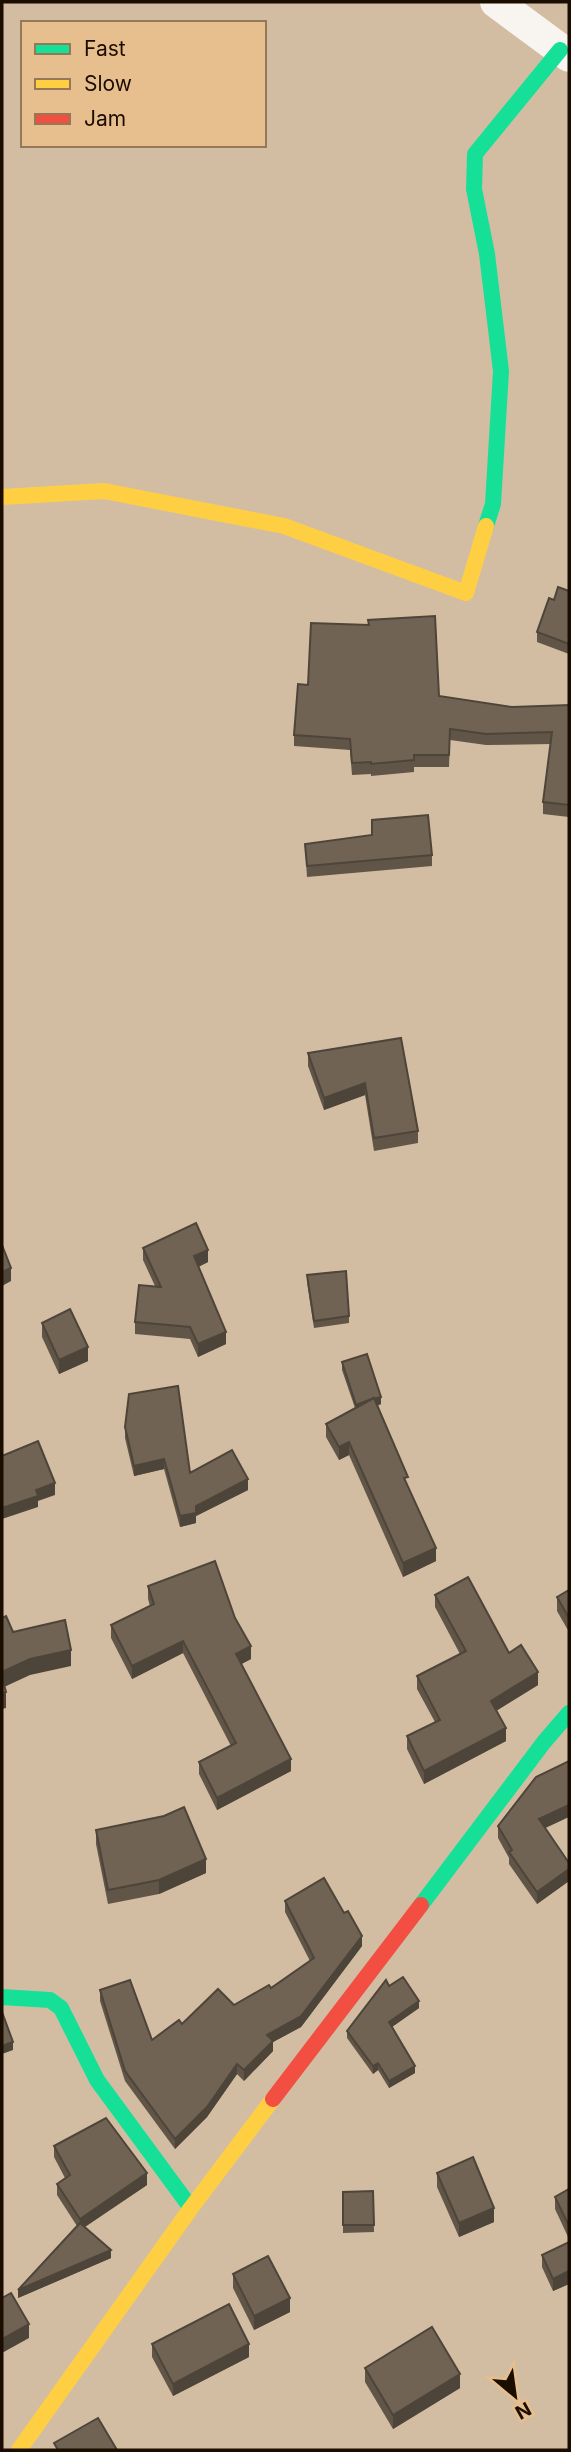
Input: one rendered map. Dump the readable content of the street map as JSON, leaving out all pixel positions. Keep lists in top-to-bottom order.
{
  "legend": ["Fast", "Slow", "Jam"],
  "north": "bottom right"
}
